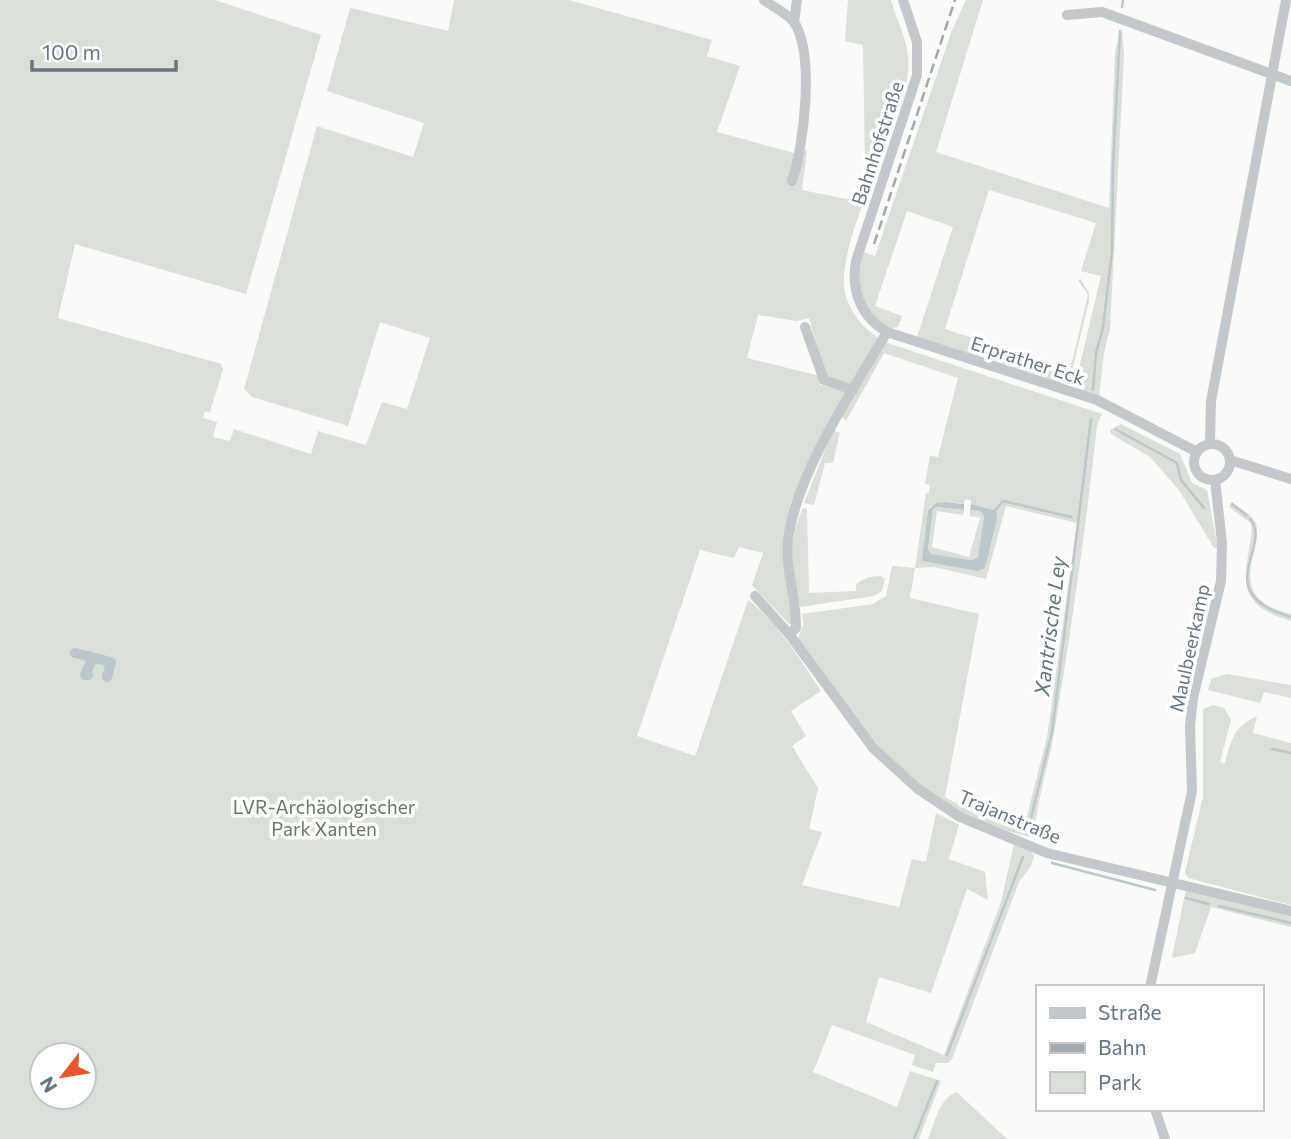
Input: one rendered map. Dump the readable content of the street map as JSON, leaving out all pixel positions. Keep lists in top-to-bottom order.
{
  "streets": {
    "street": [
      "Bahnhofstraße",
      "Erprather Eck",
      "Maulbeerkamp",
      "Trajanstraße"
    ]
  },
  "crossings": [
    ["Bahnhofstraße", "Erprather Eck"],
    ["Erprather Eck", "Maulbeerkamp"],
    ["Maulbeerkamp", "Trajanstraße"]
  ],
  "water": ["Xantrische Ley"],
  "parks": ["LVR-Archäologischer Park Xanten"],
  "legend": ["Straße", "Bahn", "Park"],
  "scale_bar": "100 m",
  "north": "bottom left"
}
